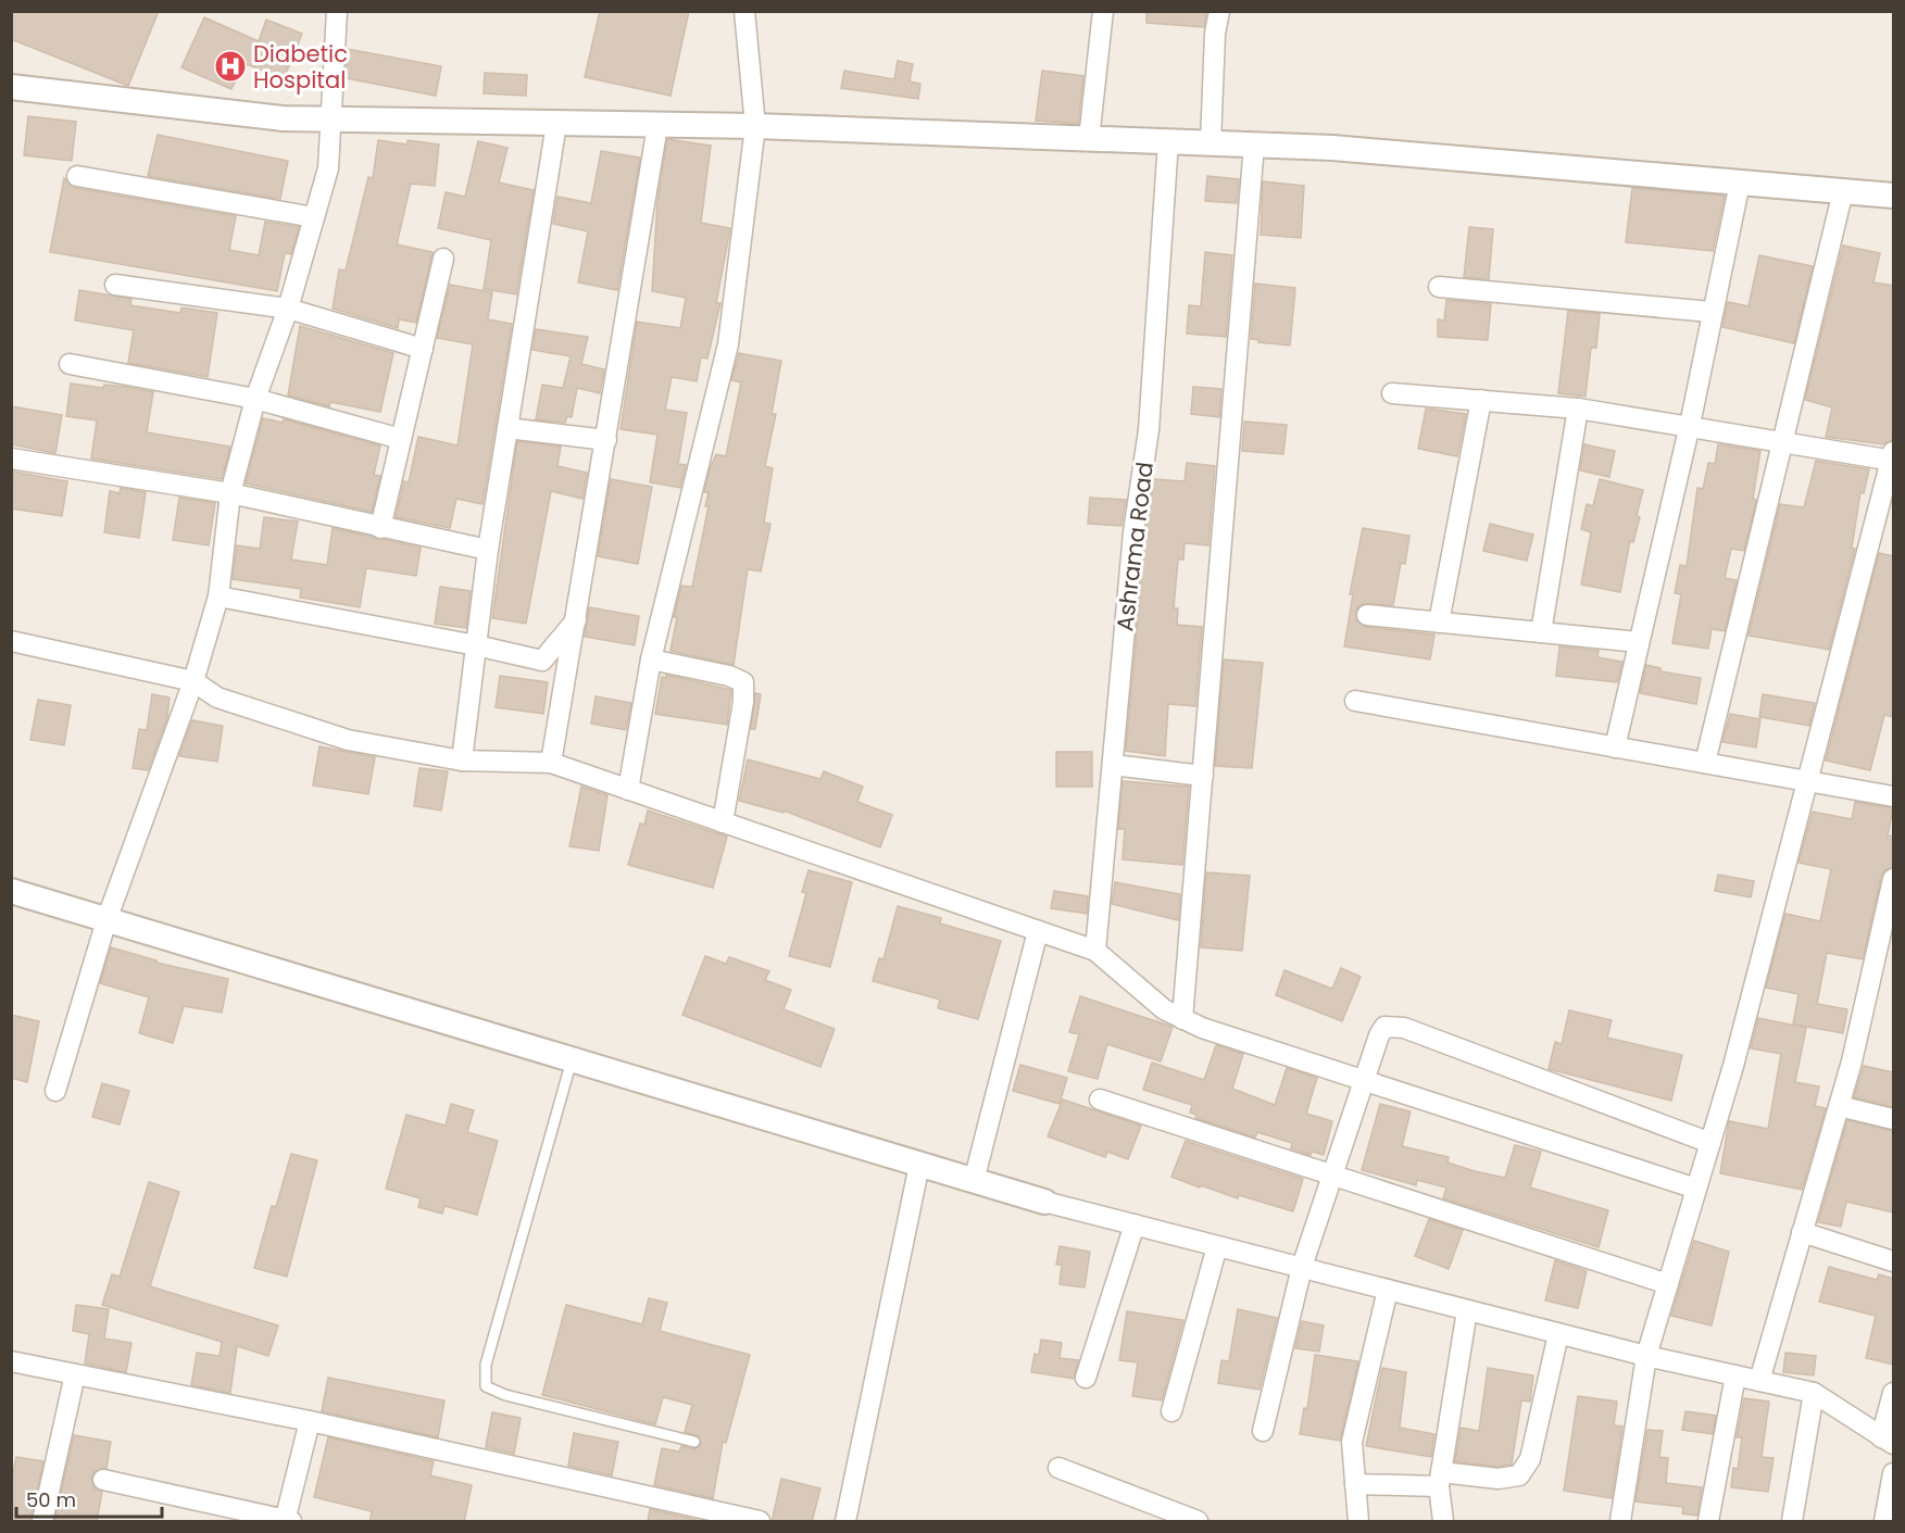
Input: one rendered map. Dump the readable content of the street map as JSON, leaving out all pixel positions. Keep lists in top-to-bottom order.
{
  "streets": {
    "street": ["Ashrama Road"]
  },
  "places": {
    "hospital": ["Diabetic Hospital"]
  },
  "scale_bar": "50 m"
}
